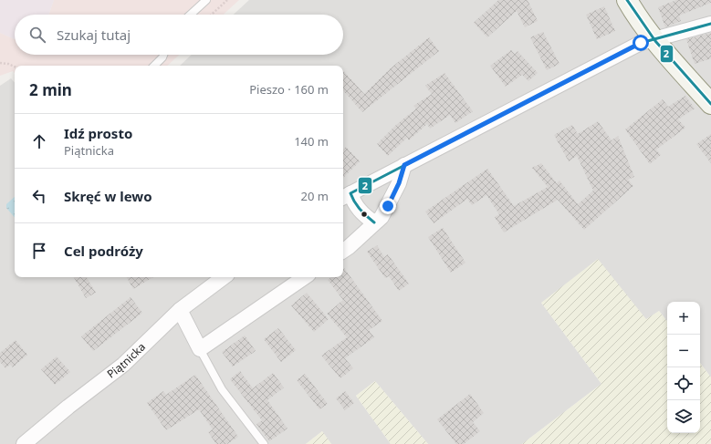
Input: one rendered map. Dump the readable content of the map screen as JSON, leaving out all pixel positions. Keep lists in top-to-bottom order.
{
  "streets": {
    "street": ["Piątnicka"]
  },
  "lines": ["transit line 2"],
  "page": {
    "search": "Szukaj tutaj",
    "heading": ["2 min", "Pieszo · 160 m"],
    "list": [
      ["Idź prosto", "Piątnicka", "140 m"],
      ["Skręć w lewo", "20 m"],
      "Cel podróży"
    ],
    "map_buttons": ["+", "−"]
  }
}
